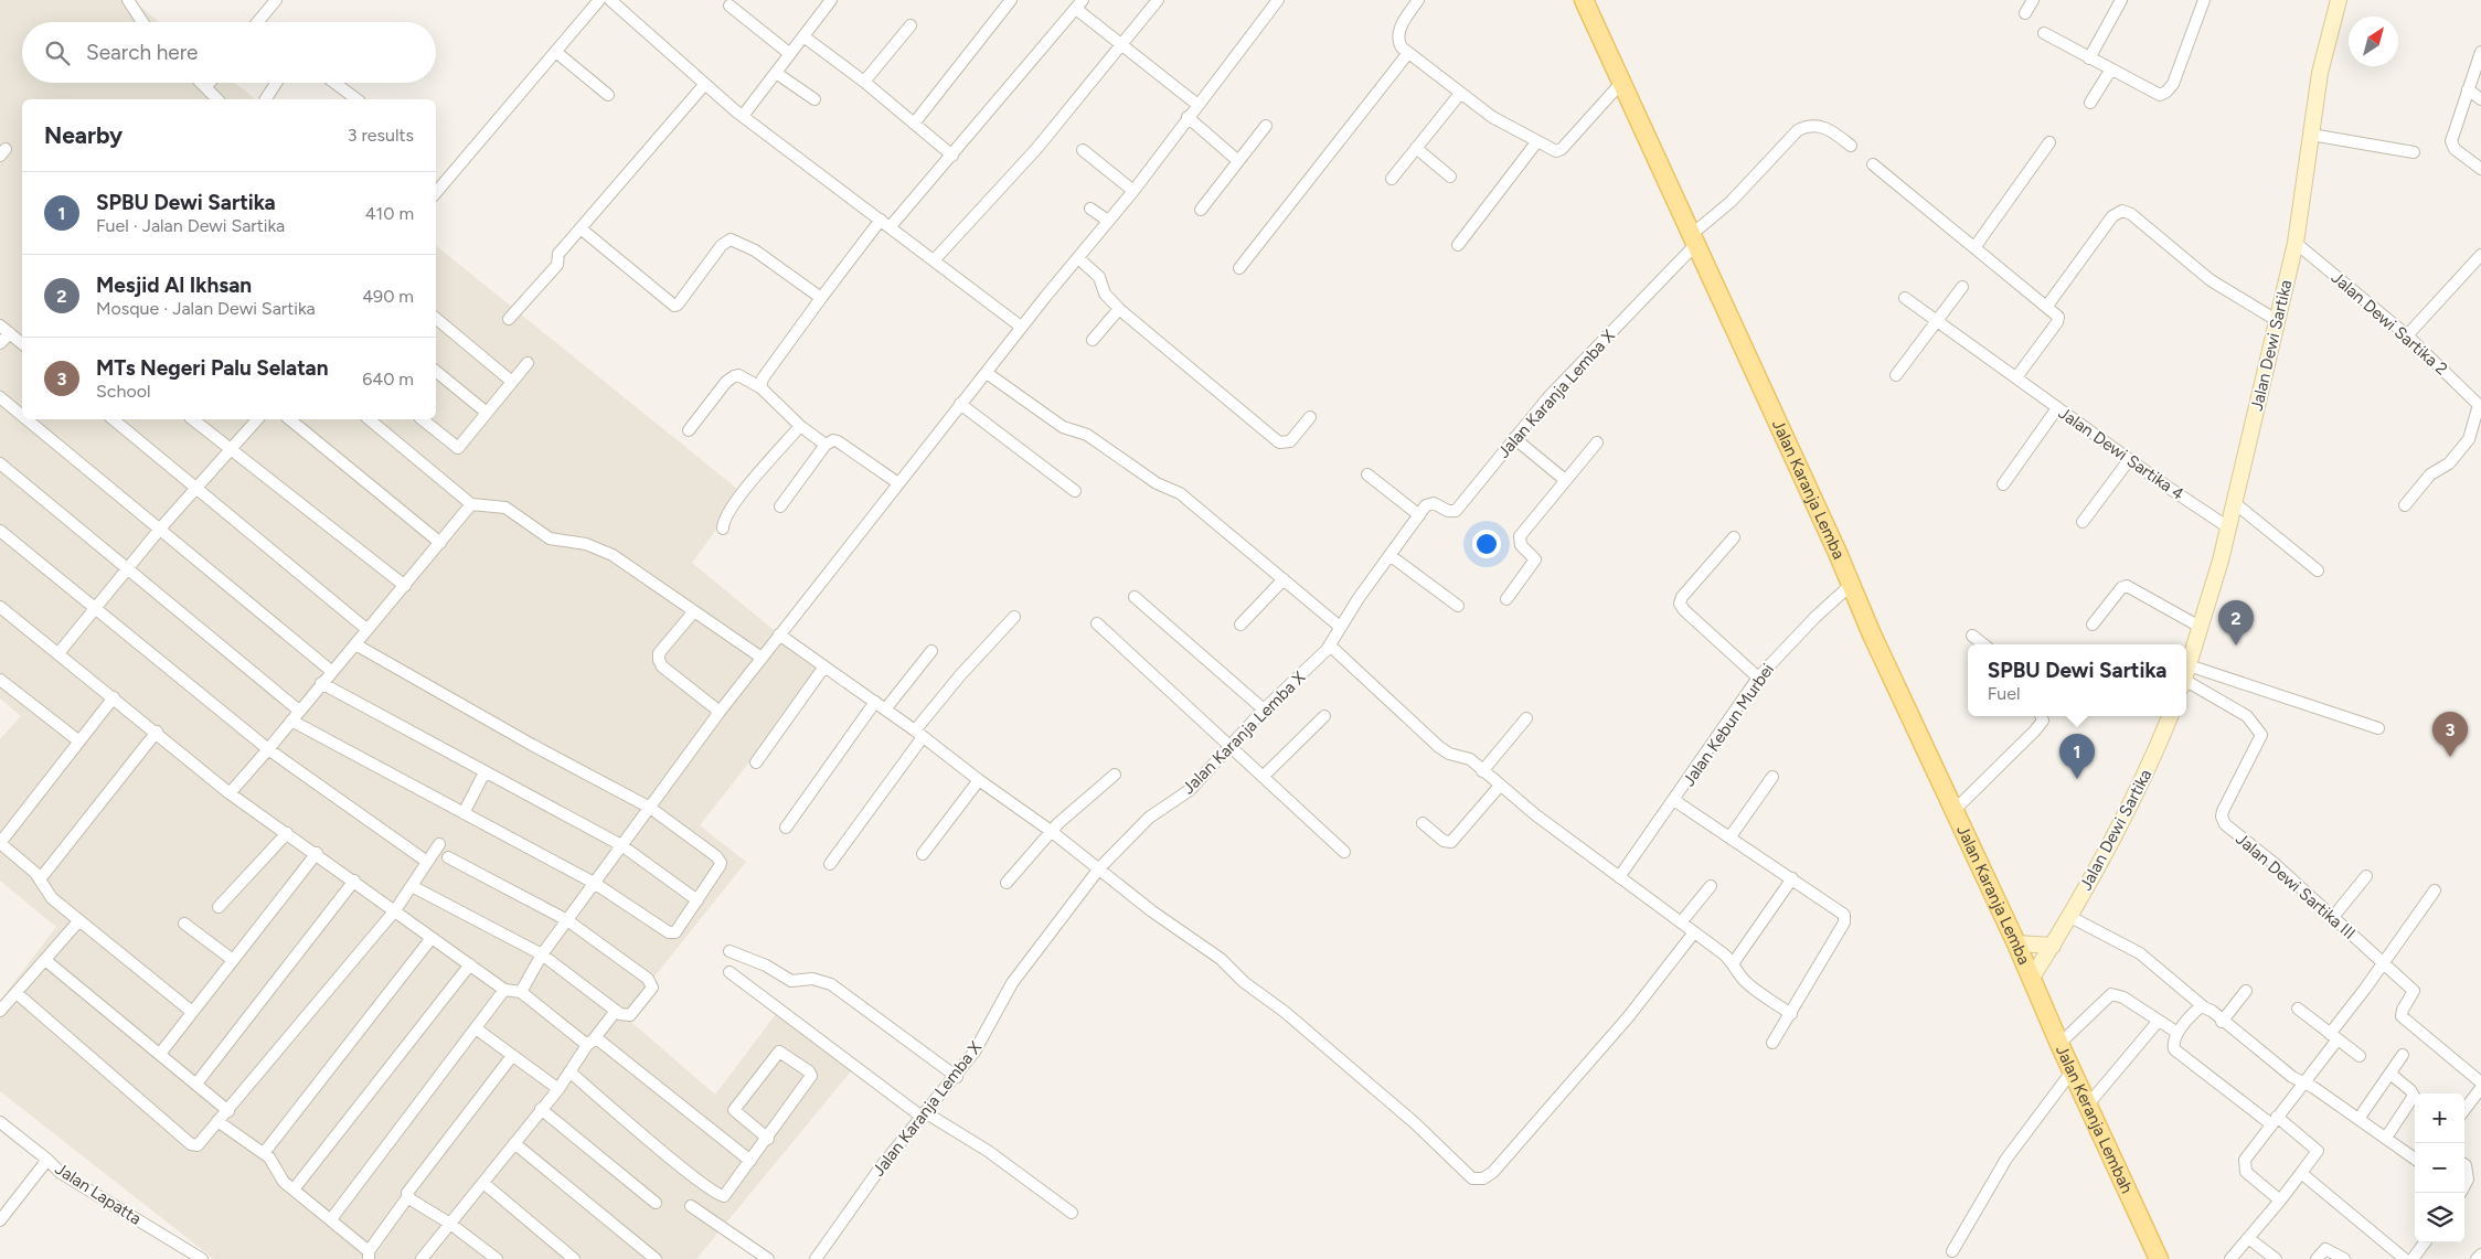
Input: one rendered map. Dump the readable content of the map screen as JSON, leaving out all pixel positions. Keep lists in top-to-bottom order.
{
  "streets": {
    "main road": ["Jalan Dewi Sartika", "Jalan Karanja Lemba", "Jalan Keranja Lembah"],
    "street": [
      "Jalan Dewi Sartika 2",
      "Jalan Karanja Lemba X",
      "Jalan Dewi Sartika 4",
      "Jalan Kebun Murbei",
      "Jalan Dewi Sartika III",
      "Jalan Lapatta"
    ]
  },
  "crossings": [
    ["Jalan Dewi Sartika 2", "Jalan Dewi Sartika"],
    ["Jalan Dewi Sartika", "Jalan Dewi Sartika 4"],
    ["Jalan Dewi Sartika", "Jalan Karanja Lemba"],
    ["Jalan Dewi Sartika", "Jalan Keranja Lembah"],
    ["Jalan Karanja Lemba X", "Jalan Karanja Lemba"],
    ["Jalan Karanja Lemba", "Jalan Kebun Murbei"],
    ["Jalan Karanja Lemba", "Jalan Keranja Lembah"]
  ],
  "north": "top right",
  "page": {
    "search": "Search here",
    "heading": ["Nearby", "3 results"],
    "list": [
      {
        "mark": "1",
        "name": "SPBU Dewi Sartika",
        "note": "Fuel · Jalan Dewi Sartika",
        "value": "410 m"
      },
      {
        "mark": "2",
        "name": "Mesjid Al Ikhsan",
        "note": "Mosque · Jalan Dewi Sartika",
        "value": "490 m"
      },
      {
        "mark": "3",
        "name": "MTs Negeri Palu Selatan",
        "note": "School",
        "value": "640 m"
      }
    ],
    "pins": ["2", "3", "1"],
    "popup": ["SPBU Dewi Sartika", "Fuel"],
    "map_buttons": ["+", "−"]
  }
}
